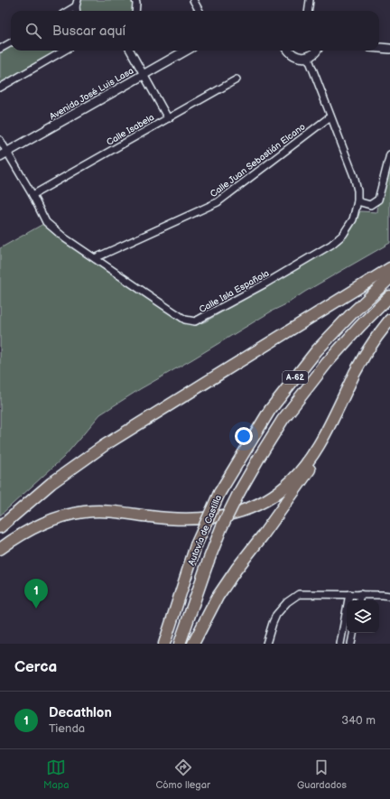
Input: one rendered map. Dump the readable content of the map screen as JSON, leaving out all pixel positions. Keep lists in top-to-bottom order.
{
  "streets": {
    "highway": ["A-62", "Autovía de Castilla"],
    "street": [
      "Avenida José Luis Lasa",
      "Calle Isabela",
      "Calle Juan Sebastián Elcano",
      "Calle Isla Española"
    ]
  },
  "crossings": [
    ["Avenida José Luis Lasa", "Calle Isla Española"],
    ["Calle Isabela", "Calle Isla Española"],
    ["Calle Juan Sebastián Elcano", "Calle Isla Española"]
  ],
  "page": {
    "search": "Buscar aquí",
    "pins": "1",
    "heading": "Cerca",
    "list": [
      {
        "mark": "1",
        "name": "Decathlon",
        "note": "Tienda",
        "value": "340 m"
      }
    ],
    "nav": ["Mapa", "Cómo llegar", "Guardados"]
  }
}
